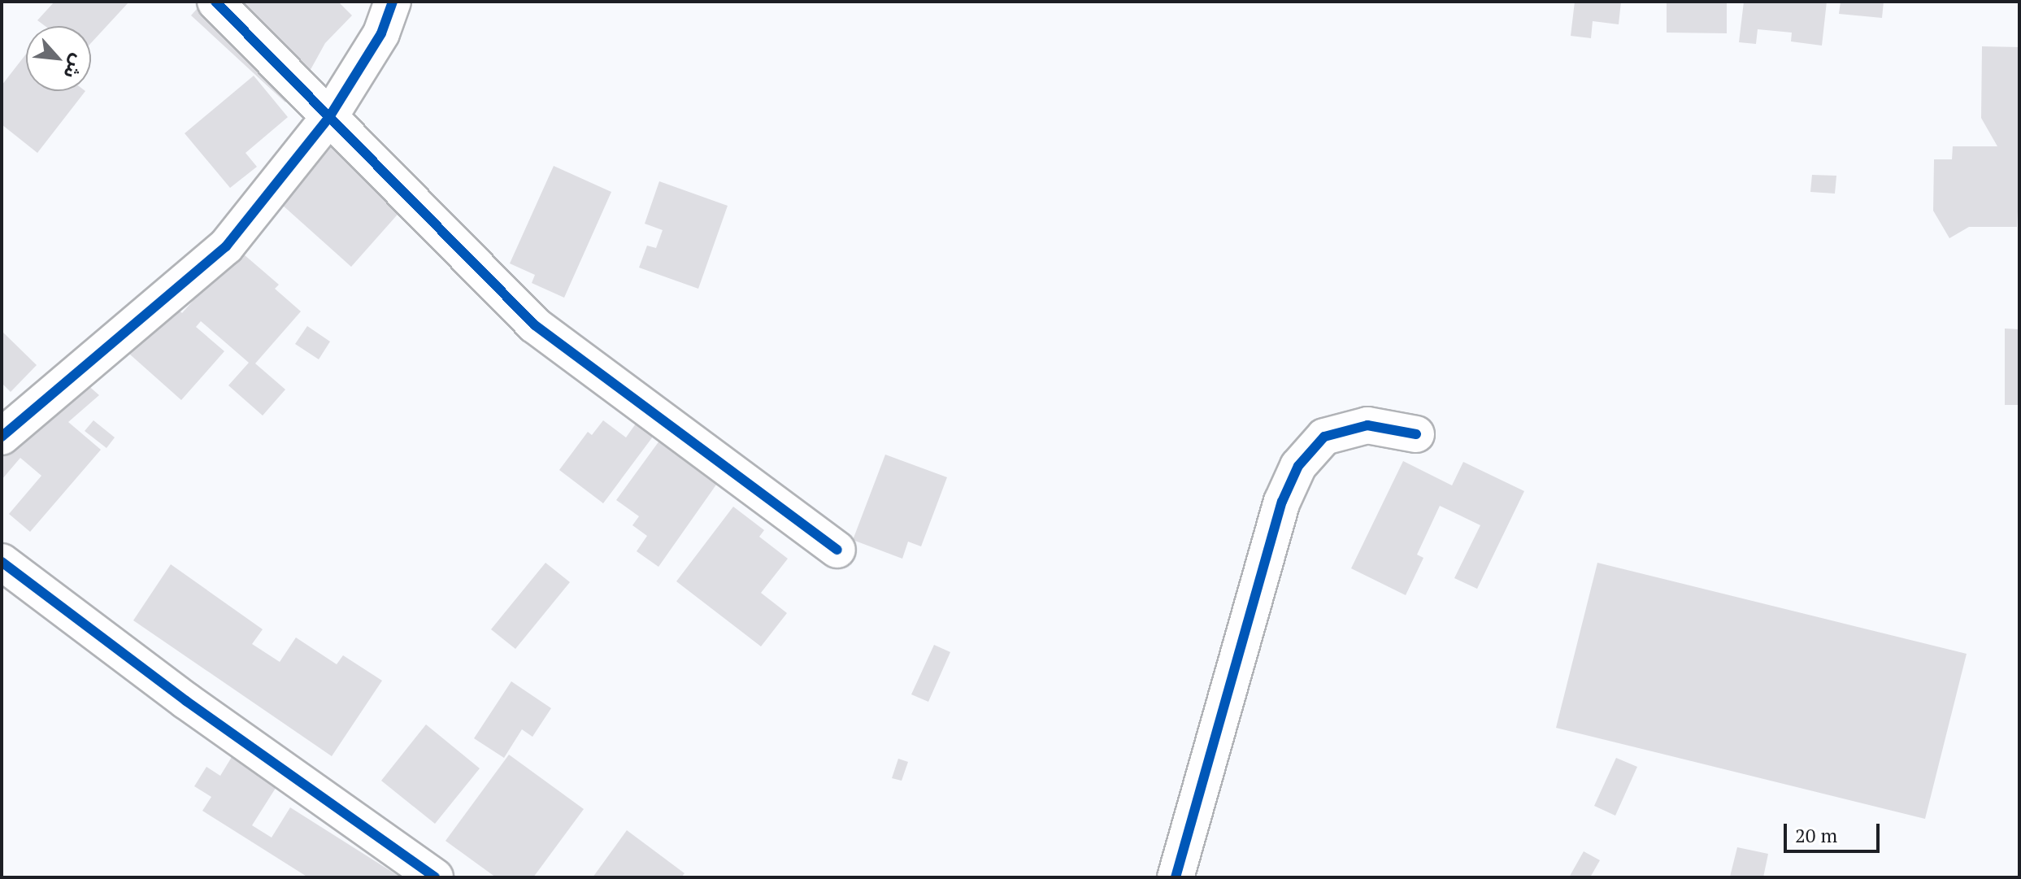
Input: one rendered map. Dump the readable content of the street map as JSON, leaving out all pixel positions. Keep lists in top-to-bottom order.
{
  "scale_bar": "20 m",
  "north": "bottom right"
}
